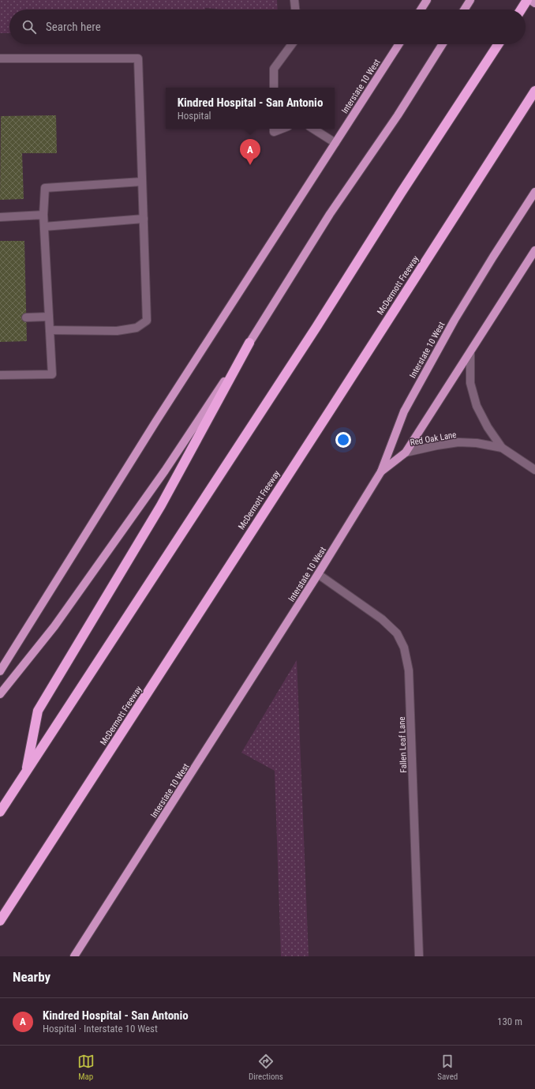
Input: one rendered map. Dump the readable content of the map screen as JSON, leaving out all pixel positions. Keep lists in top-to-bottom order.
{
  "streets": {
    "highway": ["McDermott Freeway"],
    "main road": ["Interstate 10 West"],
    "street": ["Red Oak Lane", "Fallen Leaf Lane"]
  },
  "crossings": [
    ["Interstate 10 West", "Fallen Leaf Lane"]
  ],
  "page": {
    "search": "Search here",
    "popup": ["Kindred Hospital - San Antonio", "Hospital"],
    "pins": "A",
    "heading": "Nearby",
    "list": [
      {
        "mark": "A",
        "name": "Kindred Hospital - San Antonio",
        "note": "Hospital · Interstate 10 West",
        "value": "130 m"
      }
    ],
    "nav": ["Map", "Directions", "Saved"]
  }
}
